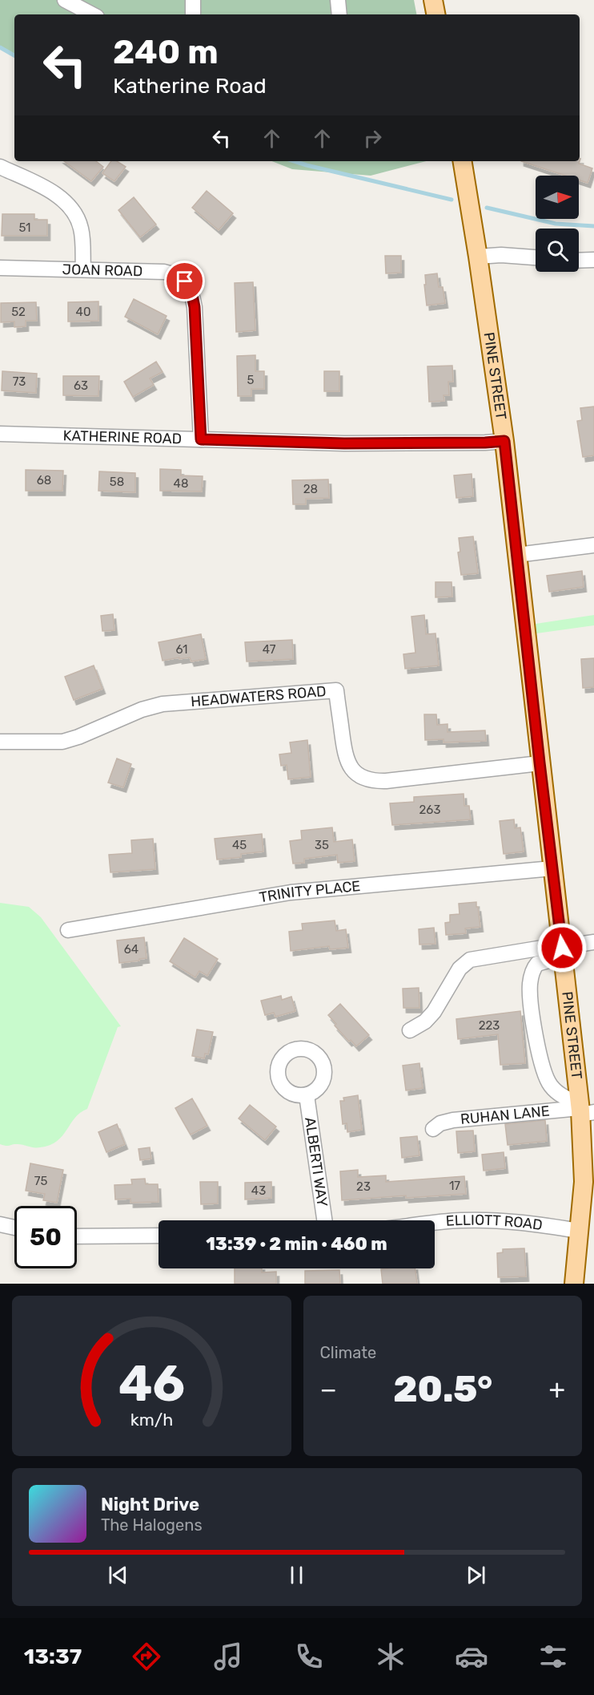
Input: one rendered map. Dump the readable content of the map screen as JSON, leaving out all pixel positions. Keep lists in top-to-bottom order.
{
  "streets": {
    "main road": ["PINE STREET"],
    "street": [
      "JOAN ROAD",
      "KATHERINE ROAD",
      "HEADWATERS ROAD",
      "TRINITY PLACE",
      "RUHAN LANE",
      "ALBERTI WAY",
      "ELLIOTT ROAD"
    ]
  },
  "crossings": [
    ["JOAN ROAD", "KATHERINE ROAD"],
    ["PINE STREET", "KATHERINE ROAD"],
    ["PINE STREET", "HEADWATERS ROAD"],
    ["PINE STREET", "TRINITY PLACE"],
    ["PINE STREET", "RUHAN LANE"],
    ["PINE STREET", "ELLIOTT ROAD"]
  ],
  "house_numbers": [
    "51",
    "52",
    "40",
    "5",
    "73",
    "63",
    "68",
    "58",
    "48",
    "28",
    "61",
    "47",
    "263",
    "45",
    "35",
    "64",
    "223",
    "75",
    "17",
    "23",
    "43"
  ],
  "north": "right",
  "page": {
    "turn": ["240 m", "Katherine Road"],
    "limit": "50",
    "trip": "13:39 · 2 min · 460 m",
    "tile": "Climate",
    "heat": ["−", "20.5°", "+"],
    "song": ["Night Drive", "The Halogens"],
    "tabs": "13:37",
    "gauge": ["46", "km/h"]
  }
}
